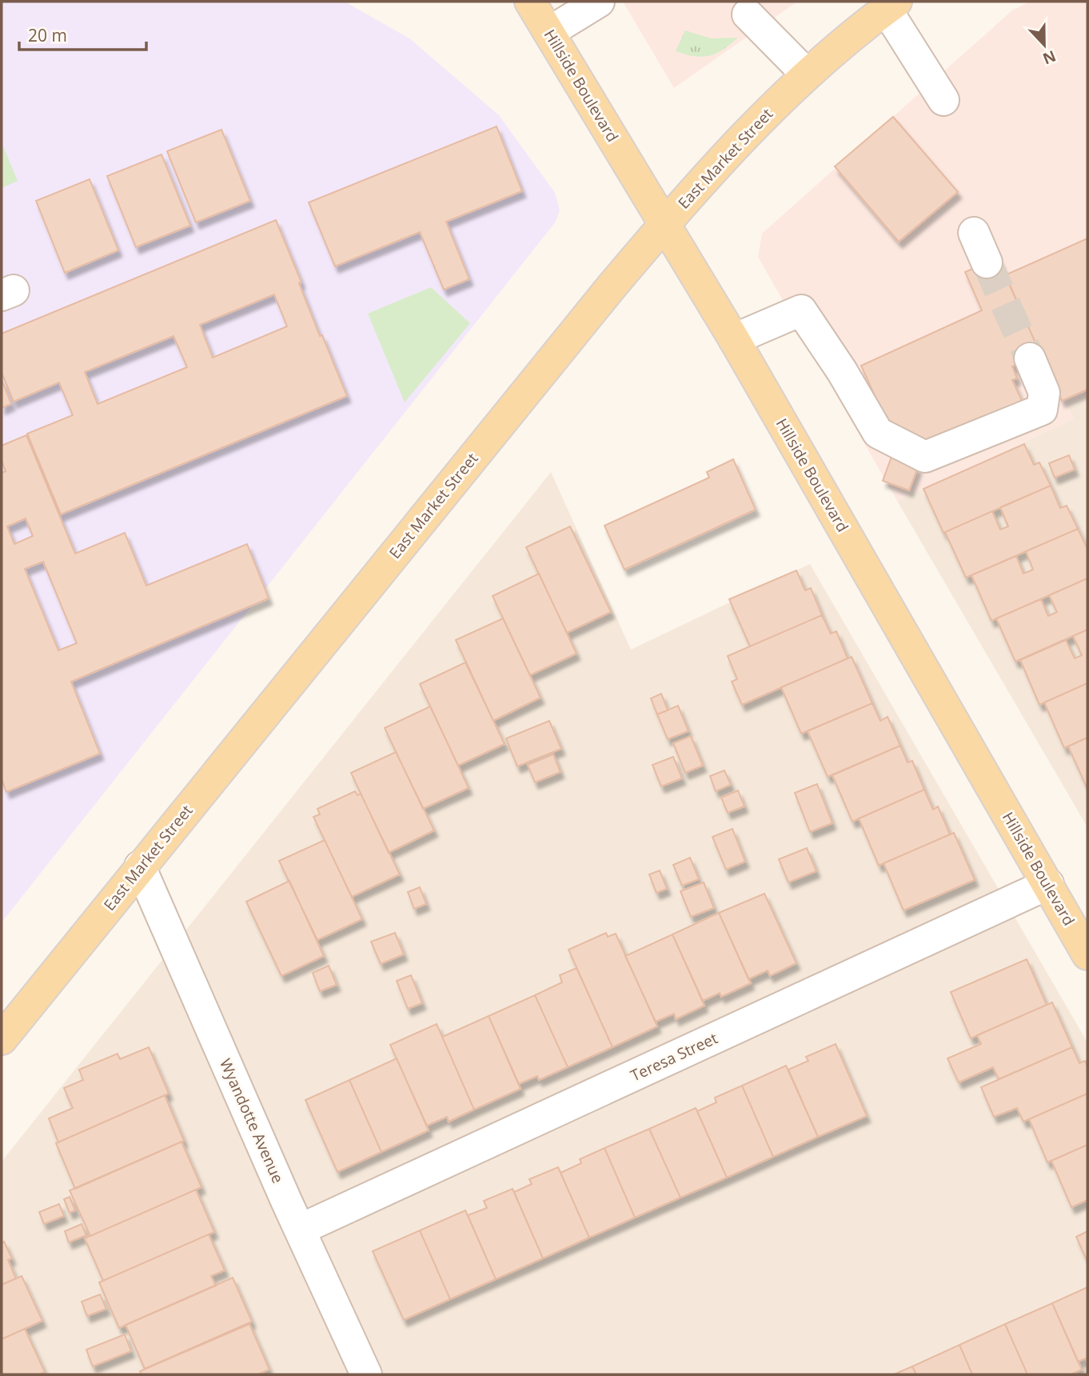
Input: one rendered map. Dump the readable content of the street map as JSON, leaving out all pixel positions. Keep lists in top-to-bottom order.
{
  "streets": {
    "main road": ["Hillside Boulevard", "East Market Street"],
    "street": ["Teresa Street", "Wyandotte Avenue"]
  },
  "crossings": [
    ["Hillside Boulevard", "East Market Street"],
    ["Hillside Boulevard", "Teresa Street"],
    ["East Market Street", "Wyandotte Avenue"],
    ["Teresa Street", "Wyandotte Avenue"]
  ],
  "scale_bar": "20 m",
  "north": "bottom"
}
